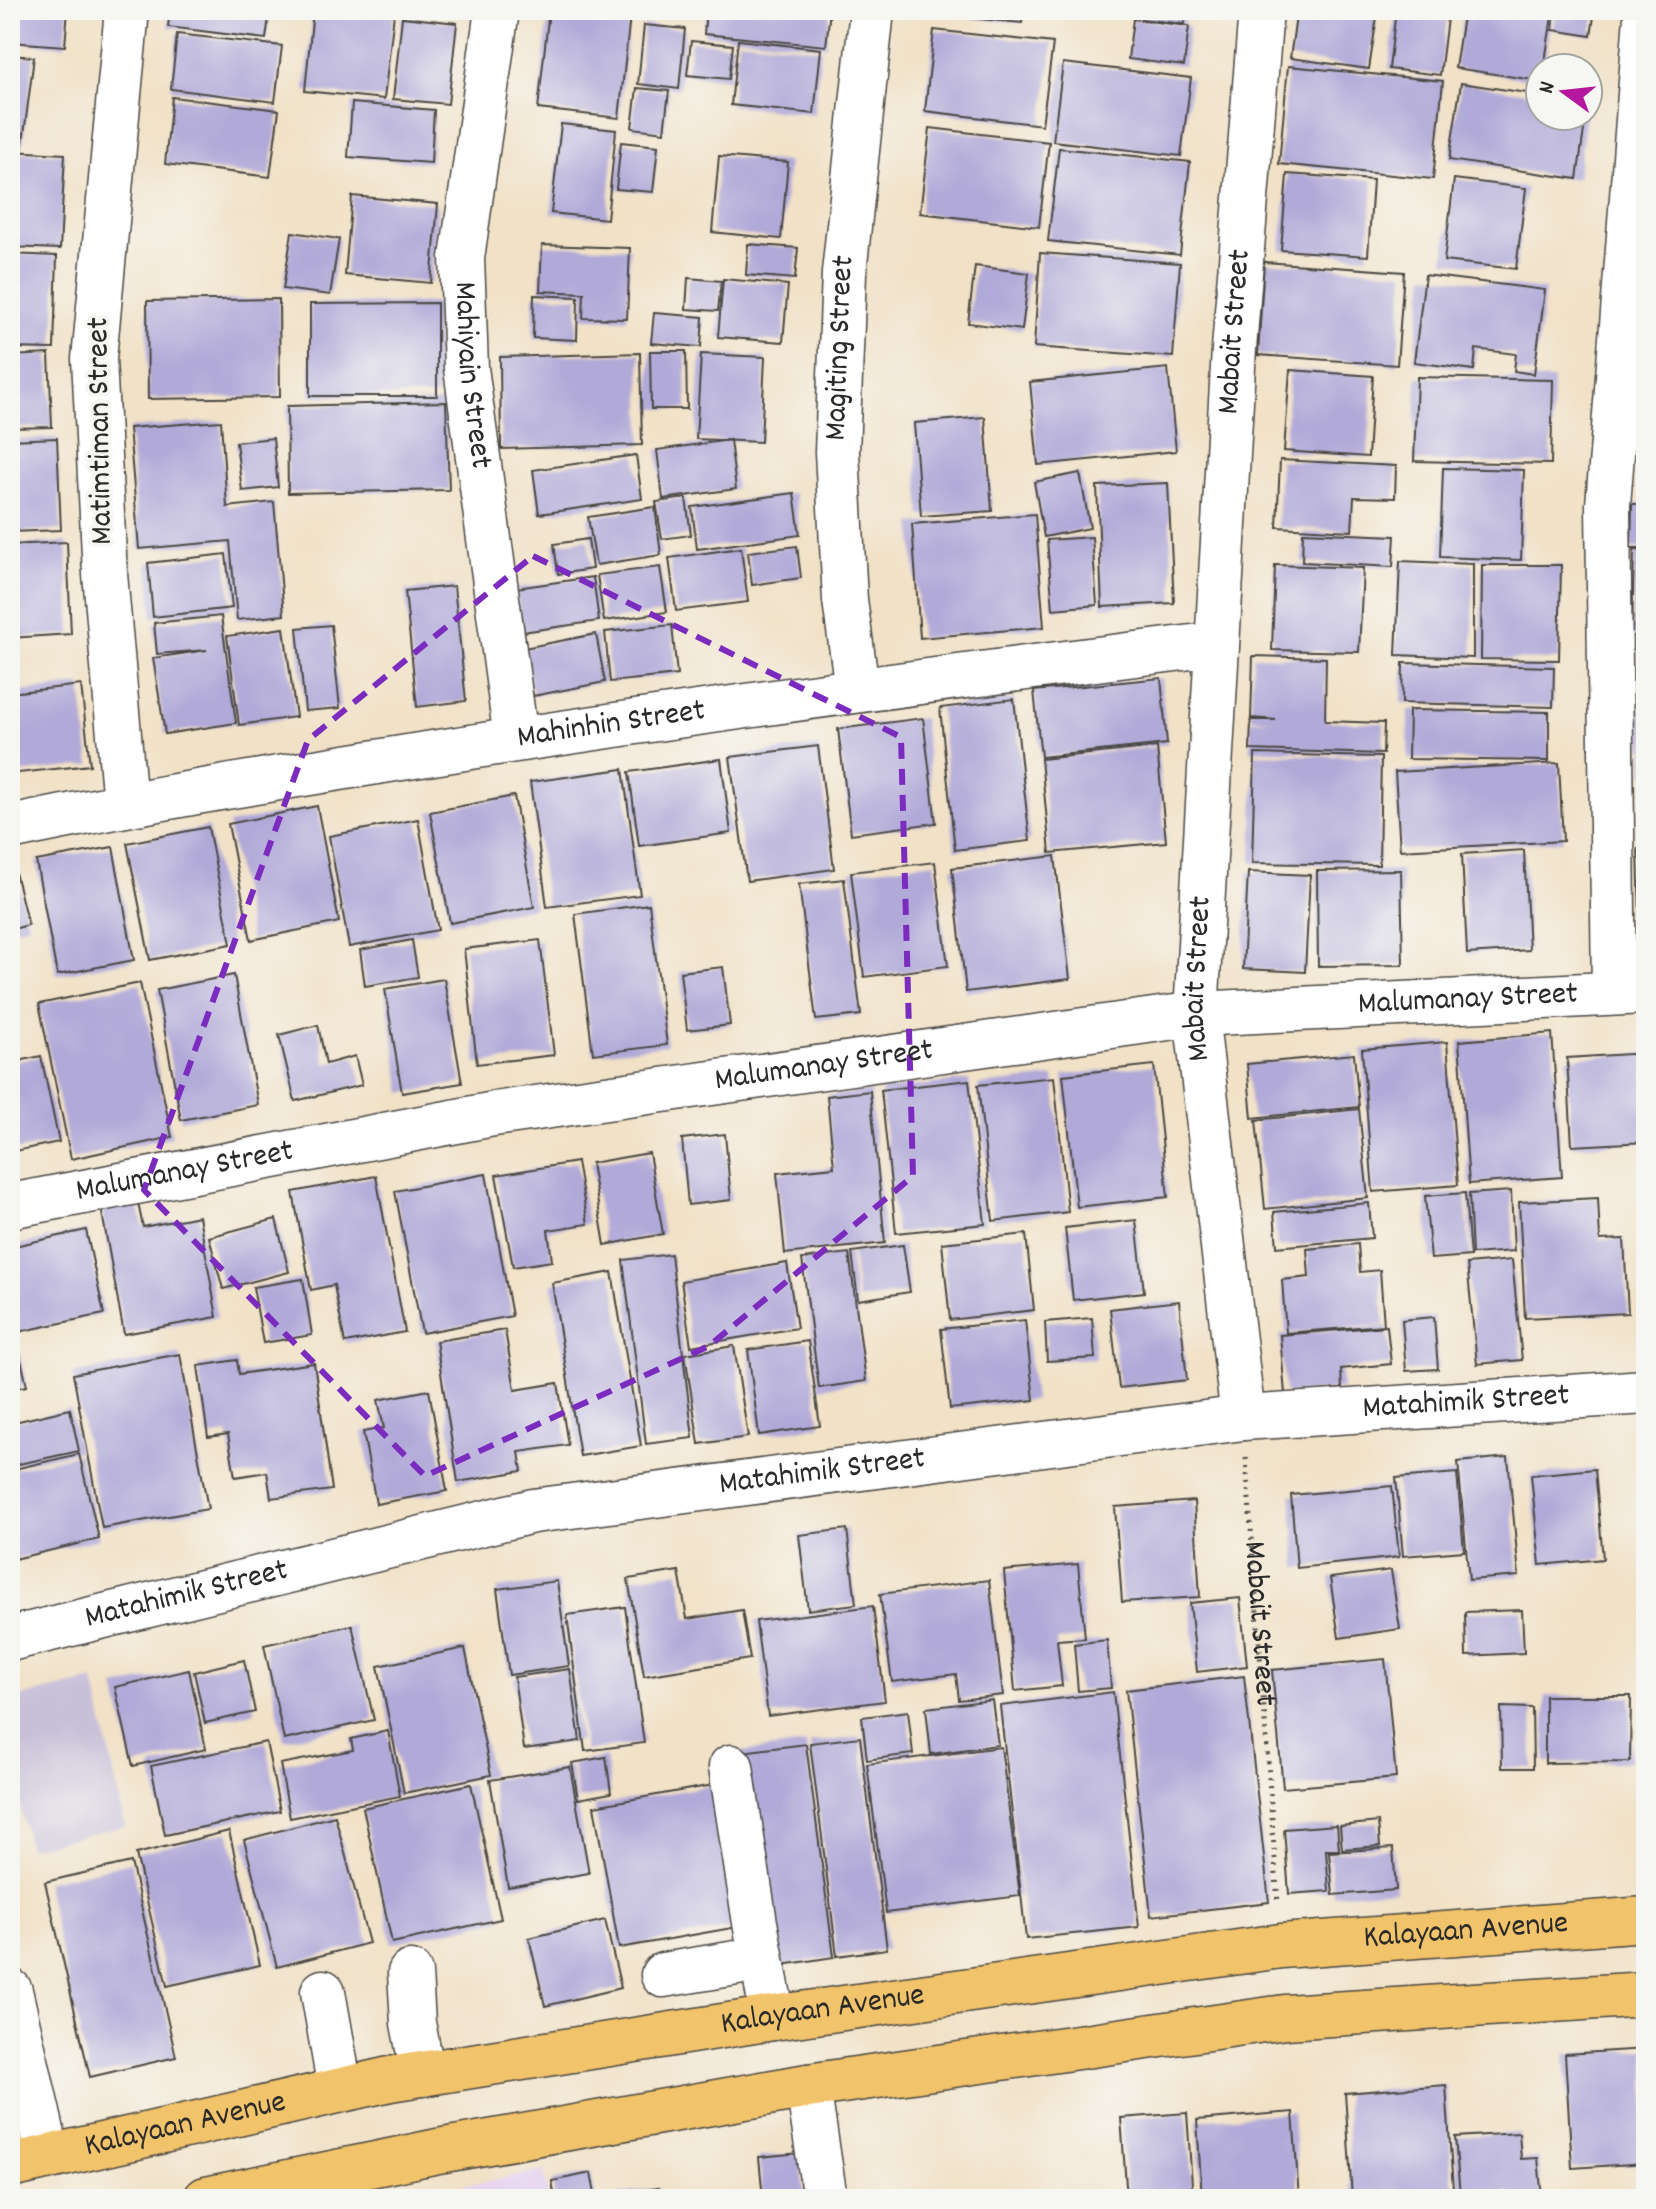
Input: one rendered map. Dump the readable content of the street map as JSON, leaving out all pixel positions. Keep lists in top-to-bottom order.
{
  "streets": {
    "main road": ["Kalayaan Avenue"],
    "street": [
      "Mabait Street",
      "Magiting Street",
      "Mahiyain Street",
      "Matimtiman Street",
      "Mahinhin Street",
      "Malumanay Street",
      "Matahimik Street"
    ]
  },
  "crossings": [
    ["Mabait Street", "Mahinhin Street"],
    ["Mabait Street", "Malumanay Street"],
    ["Mabait Street", "Matahimik Street"],
    ["Mabait Street", "Kalayaan Avenue"],
    ["Magiting Street", "Mahinhin Street"],
    ["Mahiyain Street", "Mahinhin Street"],
    ["Matimtiman Street", "Mahinhin Street"]
  ],
  "north": "left"
}
